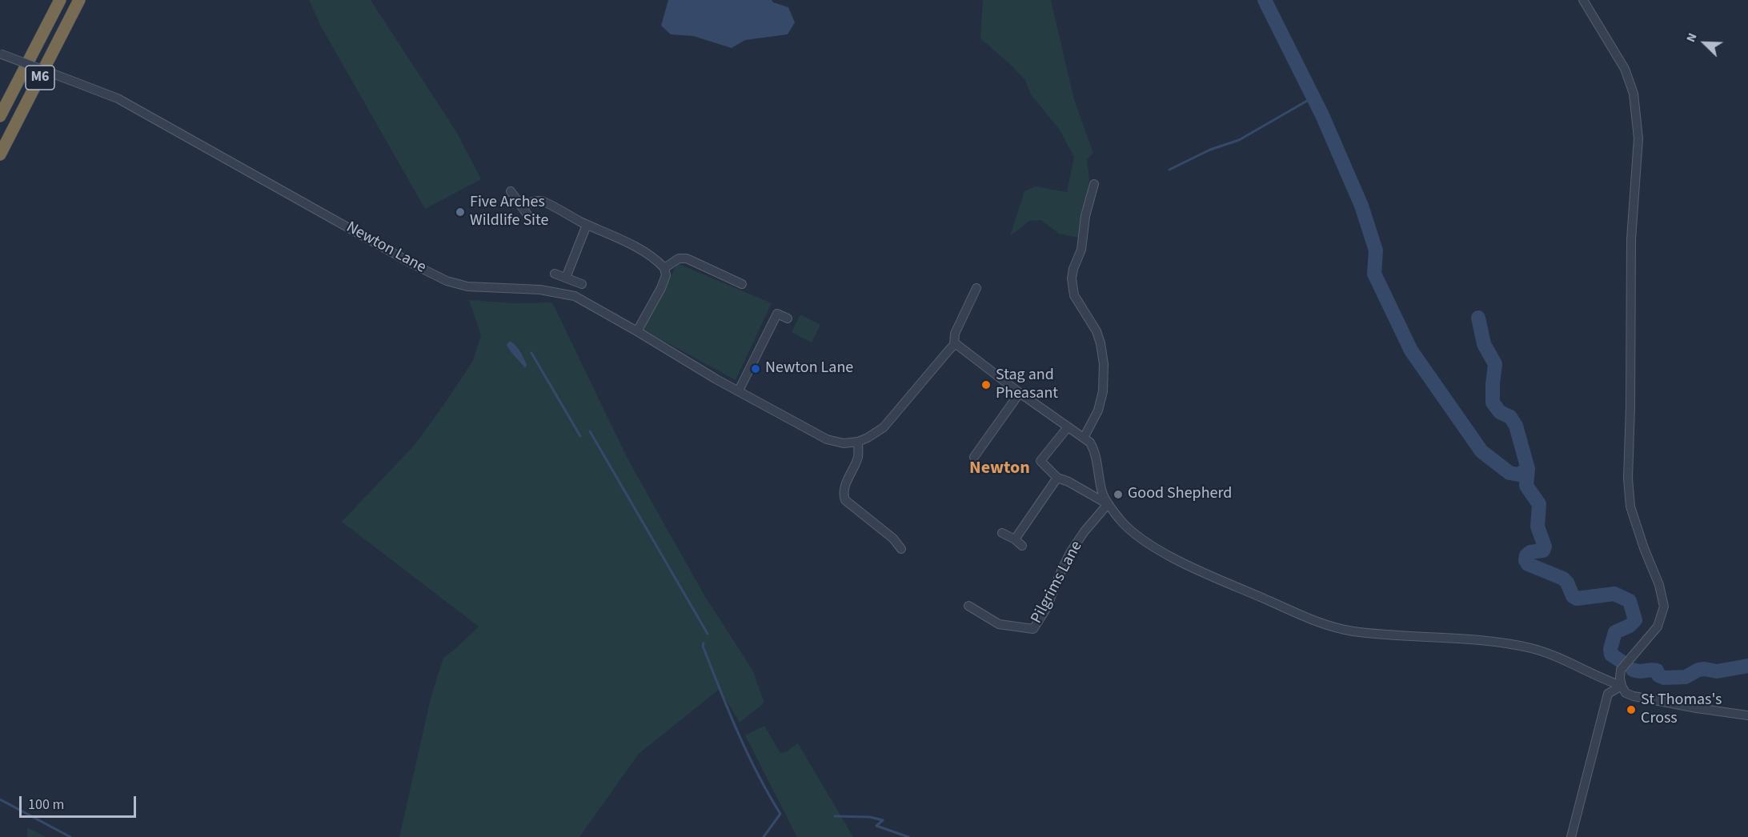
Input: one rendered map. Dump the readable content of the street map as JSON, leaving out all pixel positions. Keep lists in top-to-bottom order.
{
  "streets": {
    "highway": ["M6"],
    "street": ["Newton Lane", "Pilgrims Lane"]
  },
  "districts": ["Newton"],
  "places": [
    "Five Arches Wildlife Site",
    "Newton Lane",
    "Stag and Pheasant",
    "Good Shepherd",
    "St Thomas's Cross"
  ],
  "scale_bar": "100 m",
  "north": "top left"
}
